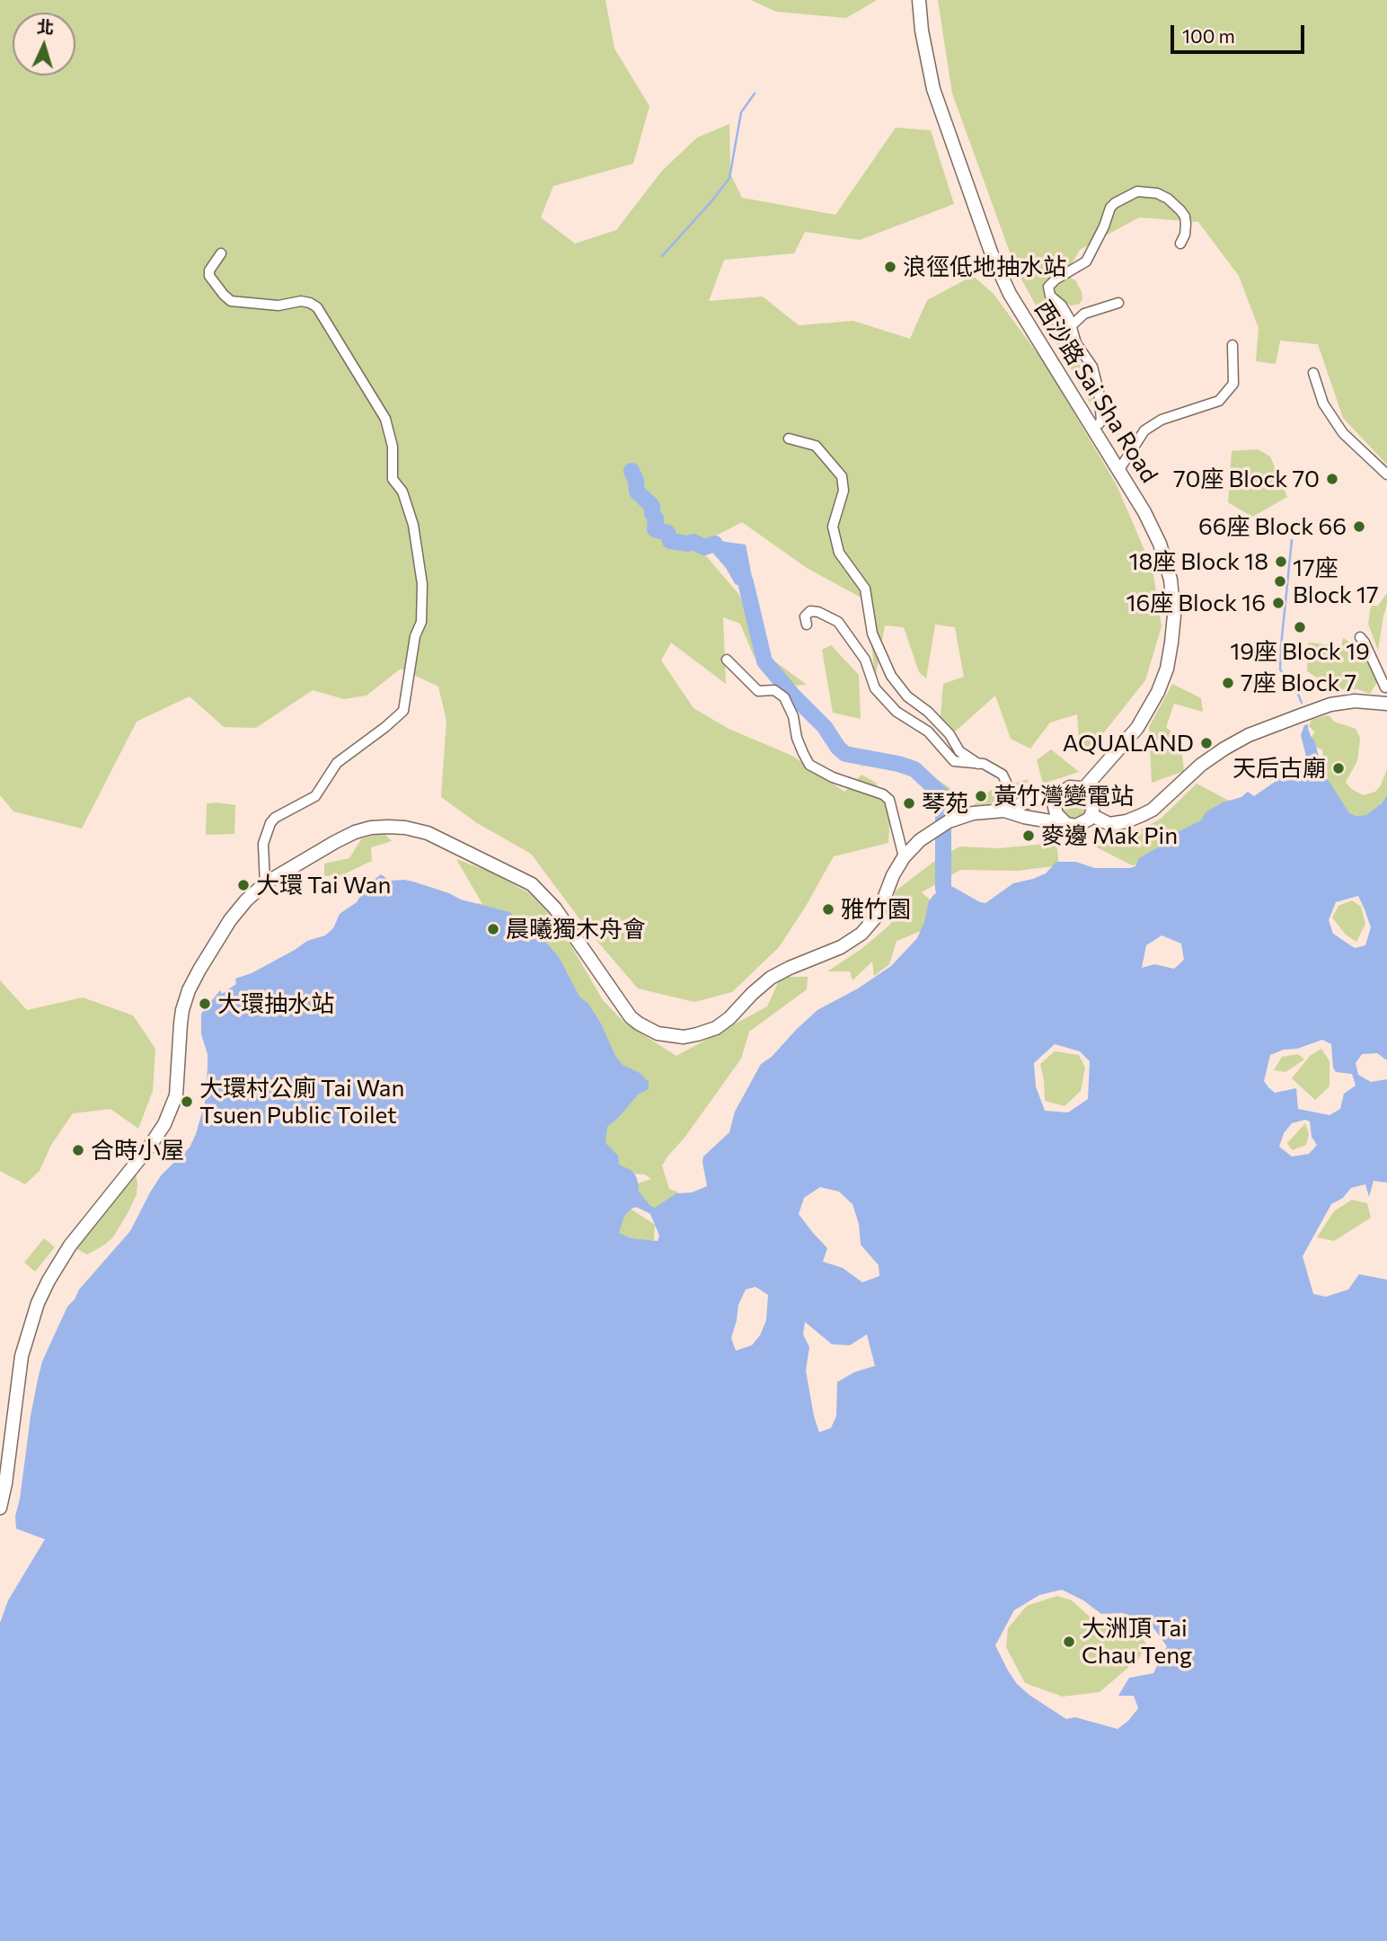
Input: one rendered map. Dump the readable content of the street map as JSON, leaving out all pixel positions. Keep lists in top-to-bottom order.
{
  "streets": {
    "main road": ["西沙路 Sai Sha Road"]
  },
  "places": [
    "浪徑低地抽水站",
    "70座 Block 70",
    "66座 Block 66",
    "18座 Block 18",
    "17座 Block 17",
    "16座 Block 16",
    "19座 Block 19",
    "7座 Block 7",
    "AQUALAND",
    "天后古廟",
    "黃竹灣變電站",
    "琴苑",
    "麥邊 Mak Pin",
    "大環 Tai Wan",
    "雅竹園",
    "晨曦獨木舟會",
    "大環抽水站",
    "大環村公廁 Tai Wan Tsuen Public Toilet",
    "合時小屋",
    "大洲頂 Tai Chau Teng"
  ],
  "scale_bar": "100 m",
  "north": "top"
}
